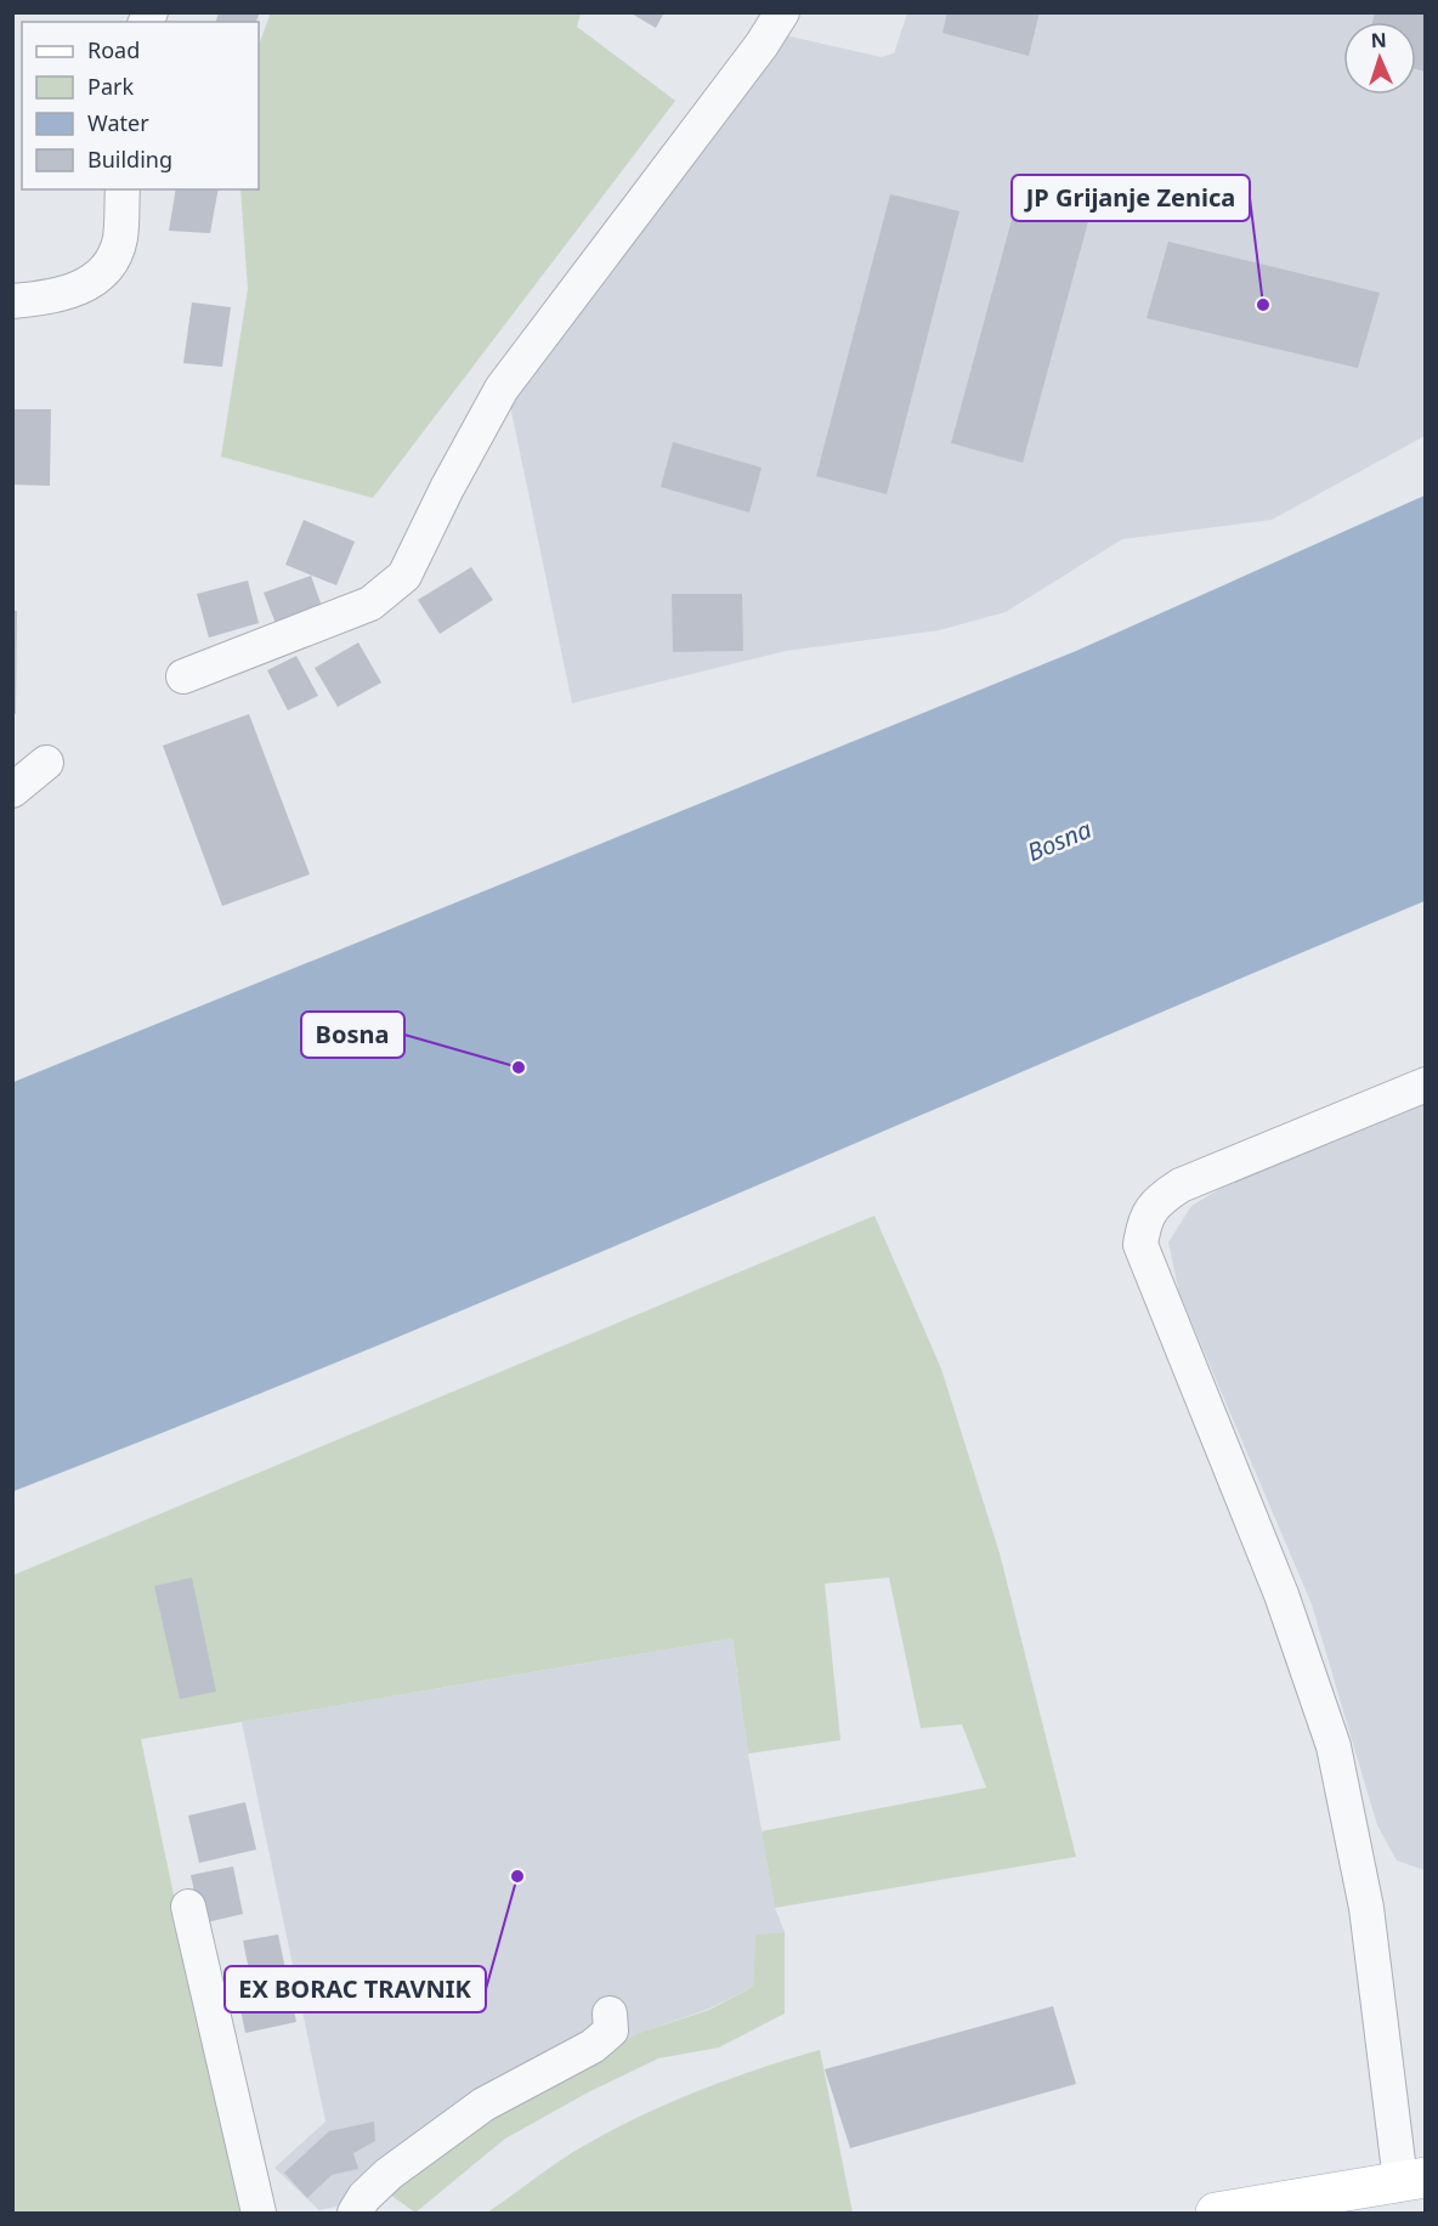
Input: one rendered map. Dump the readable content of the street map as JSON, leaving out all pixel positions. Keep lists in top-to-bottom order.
{
  "water": ["Bosna"],
  "places": ["JP Grijanje Zenica", "Bosna", "EX BORAC TRAVNIK"],
  "legend": [
    "Road",
    "Park",
    "Water",
    "Building"
  ],
  "north": "top"
}
